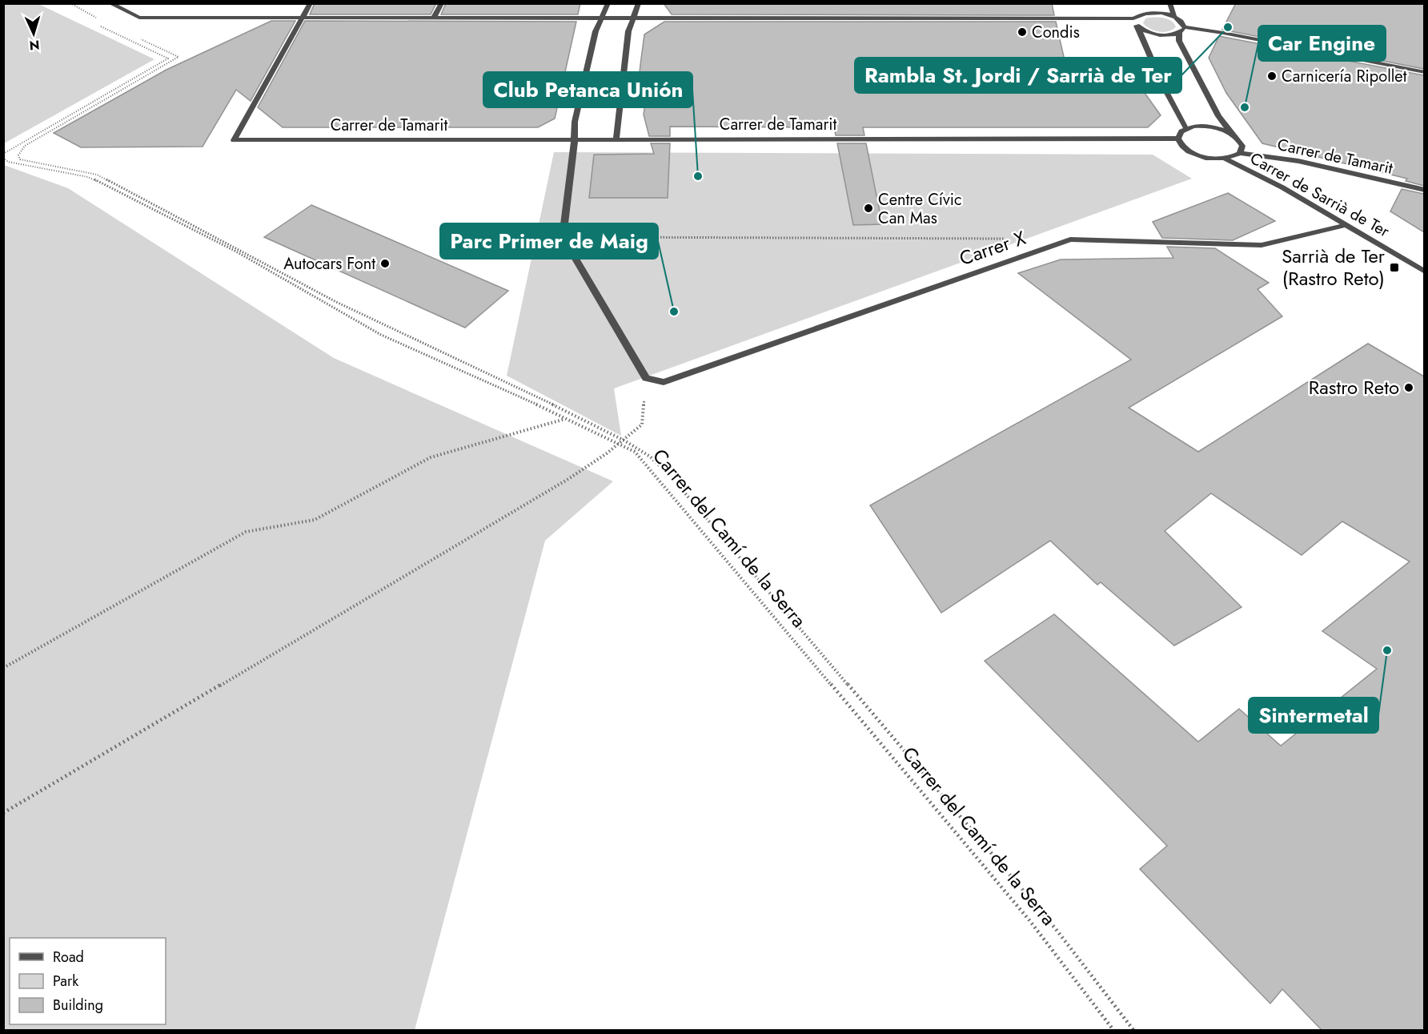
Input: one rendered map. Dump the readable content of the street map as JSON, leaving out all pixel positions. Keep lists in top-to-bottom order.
{
  "streets": {
    "street": ["Carrer de Tamarit", "Carrer de Sarrià de Ter", "Carrer X"],
    "path": ["Carrer del Camí de la Serra"]
  },
  "crossings": [
    ["Carrer de Tamarit", "Carrer de Sarrià de Ter"],
    ["Carrer de Sarrià de Ter", "Carrer X"]
  ],
  "places": {
    "other": [
      "Rambla St. Jordi / Sarrià de Ter",
      "Condis",
      "Carnicería Ripollet",
      "Car Engine",
      "Club Petanca Unión",
      "Centre Cívic Can Mas",
      "Autocars Font",
      "Parc Primer de Maig",
      "Rastro Reto",
      "Sintermetal"
    ],
    "transit": ["Sarrià de Ter (Rastro Reto)"]
  },
  "legend": ["Road", "Park", "Building"],
  "north": "bottom"
}
